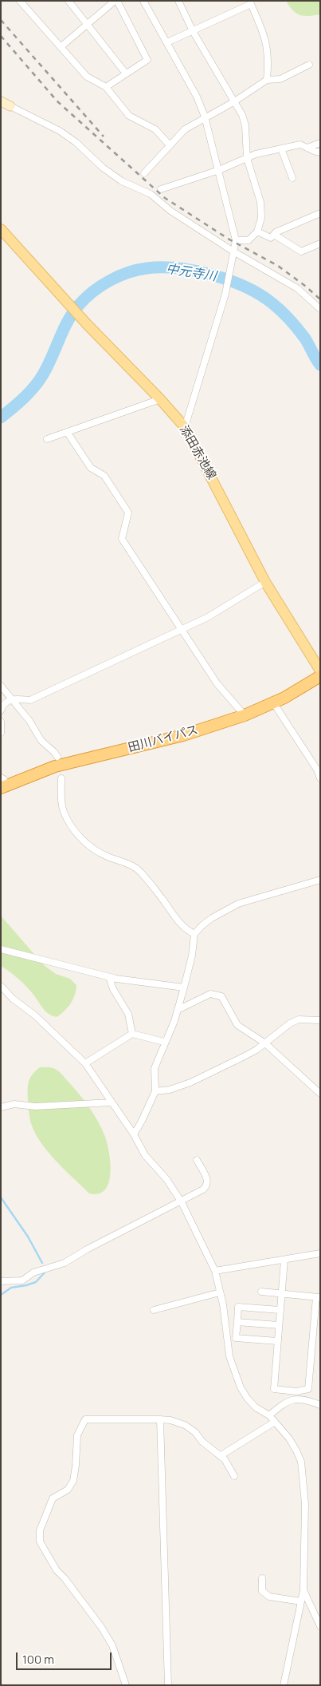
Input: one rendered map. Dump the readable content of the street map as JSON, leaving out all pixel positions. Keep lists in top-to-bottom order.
{
  "streets": {
    "highway": ["田川バイパス"],
    "main road": ["添田赤池線"]
  },
  "water": ["中元寺川"],
  "scale_bar": "100 m"
}
